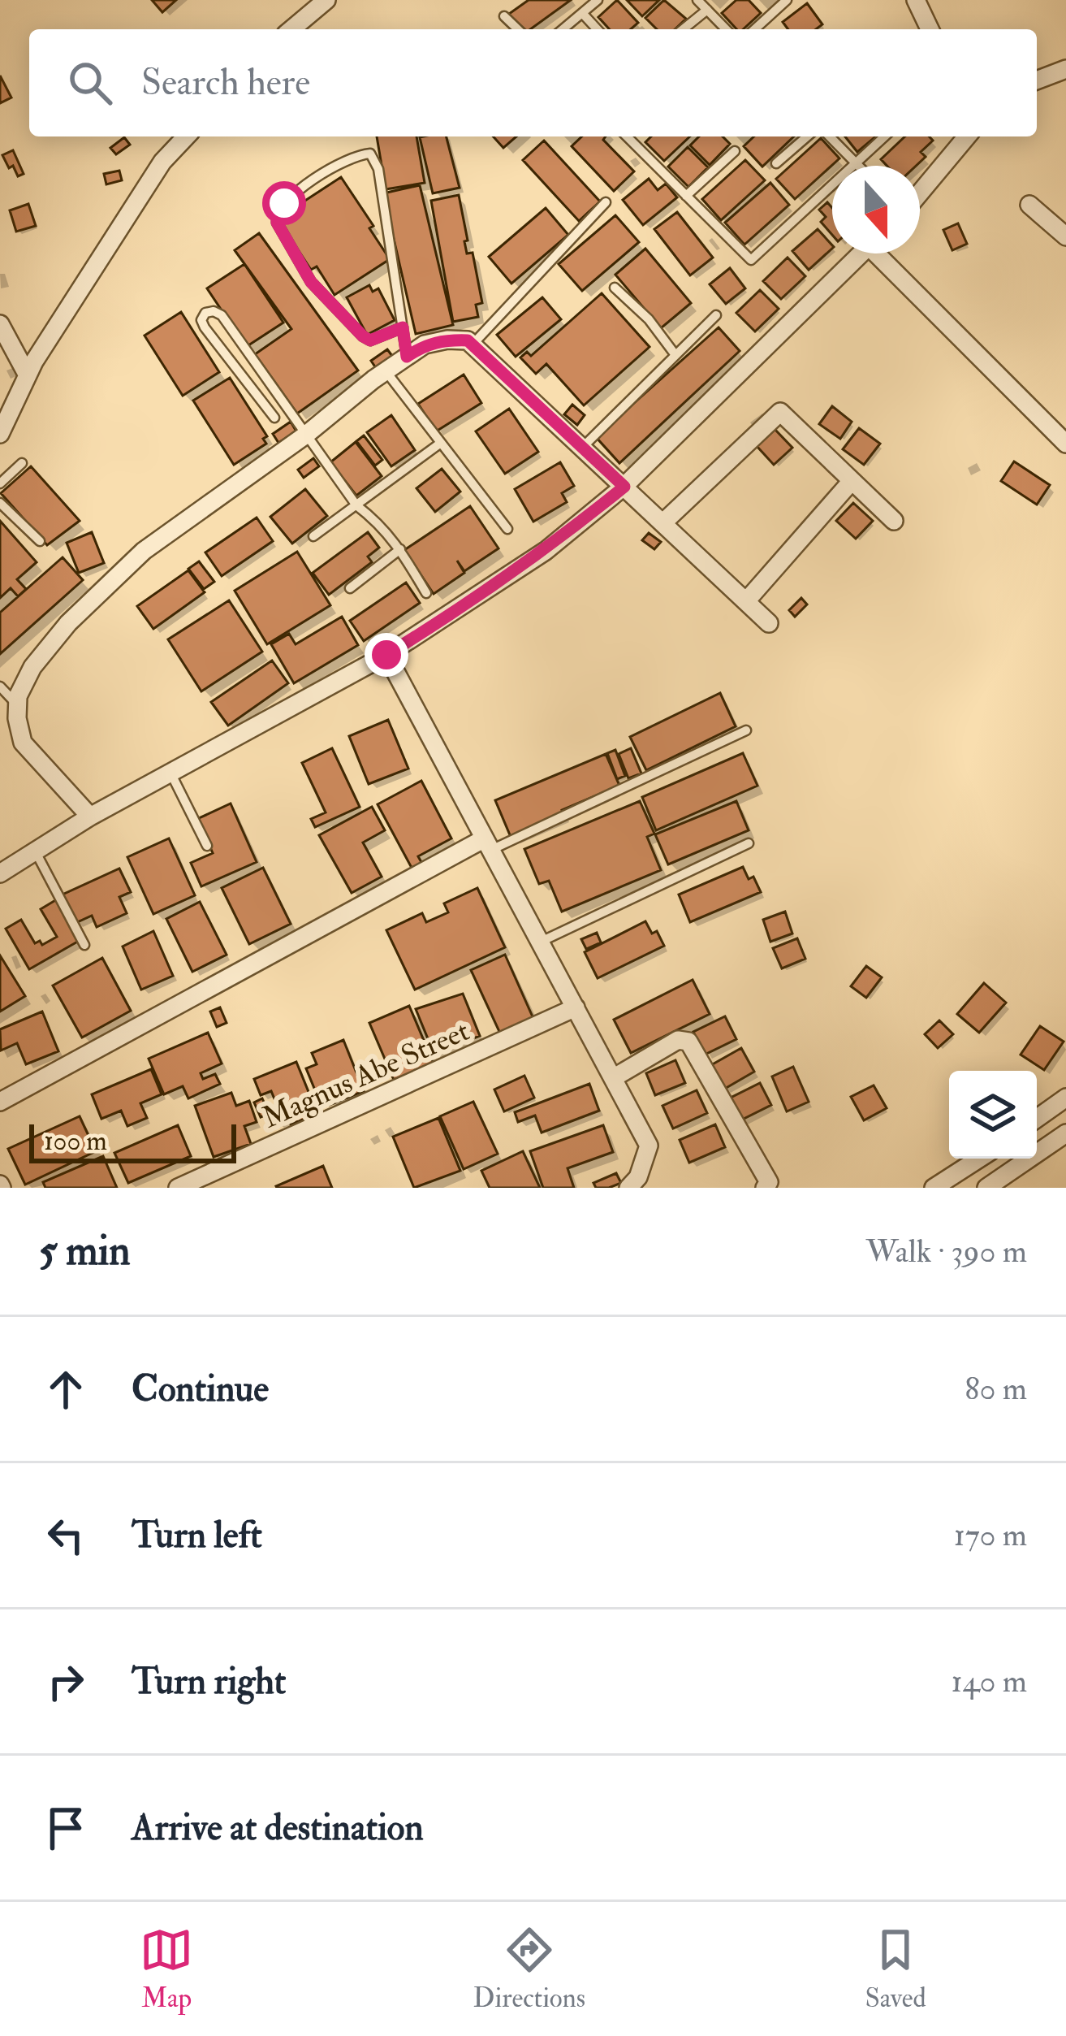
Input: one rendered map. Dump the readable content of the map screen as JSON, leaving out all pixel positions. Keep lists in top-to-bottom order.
{
  "streets": {
    "street": ["Magnus Abe Street"]
  },
  "scale_bar": "100 m",
  "north": "bottom",
  "page": {
    "search": "Search here",
    "scale": "100 m",
    "heading": ["5 min", "Walk · 390 m"],
    "list": [
      ["Continue", "80 m"],
      ["Turn left", "170 m"],
      ["Turn right", "140 m"],
      "Arrive at destination"
    ],
    "nav": ["Map", "Directions", "Saved"]
  }
}
